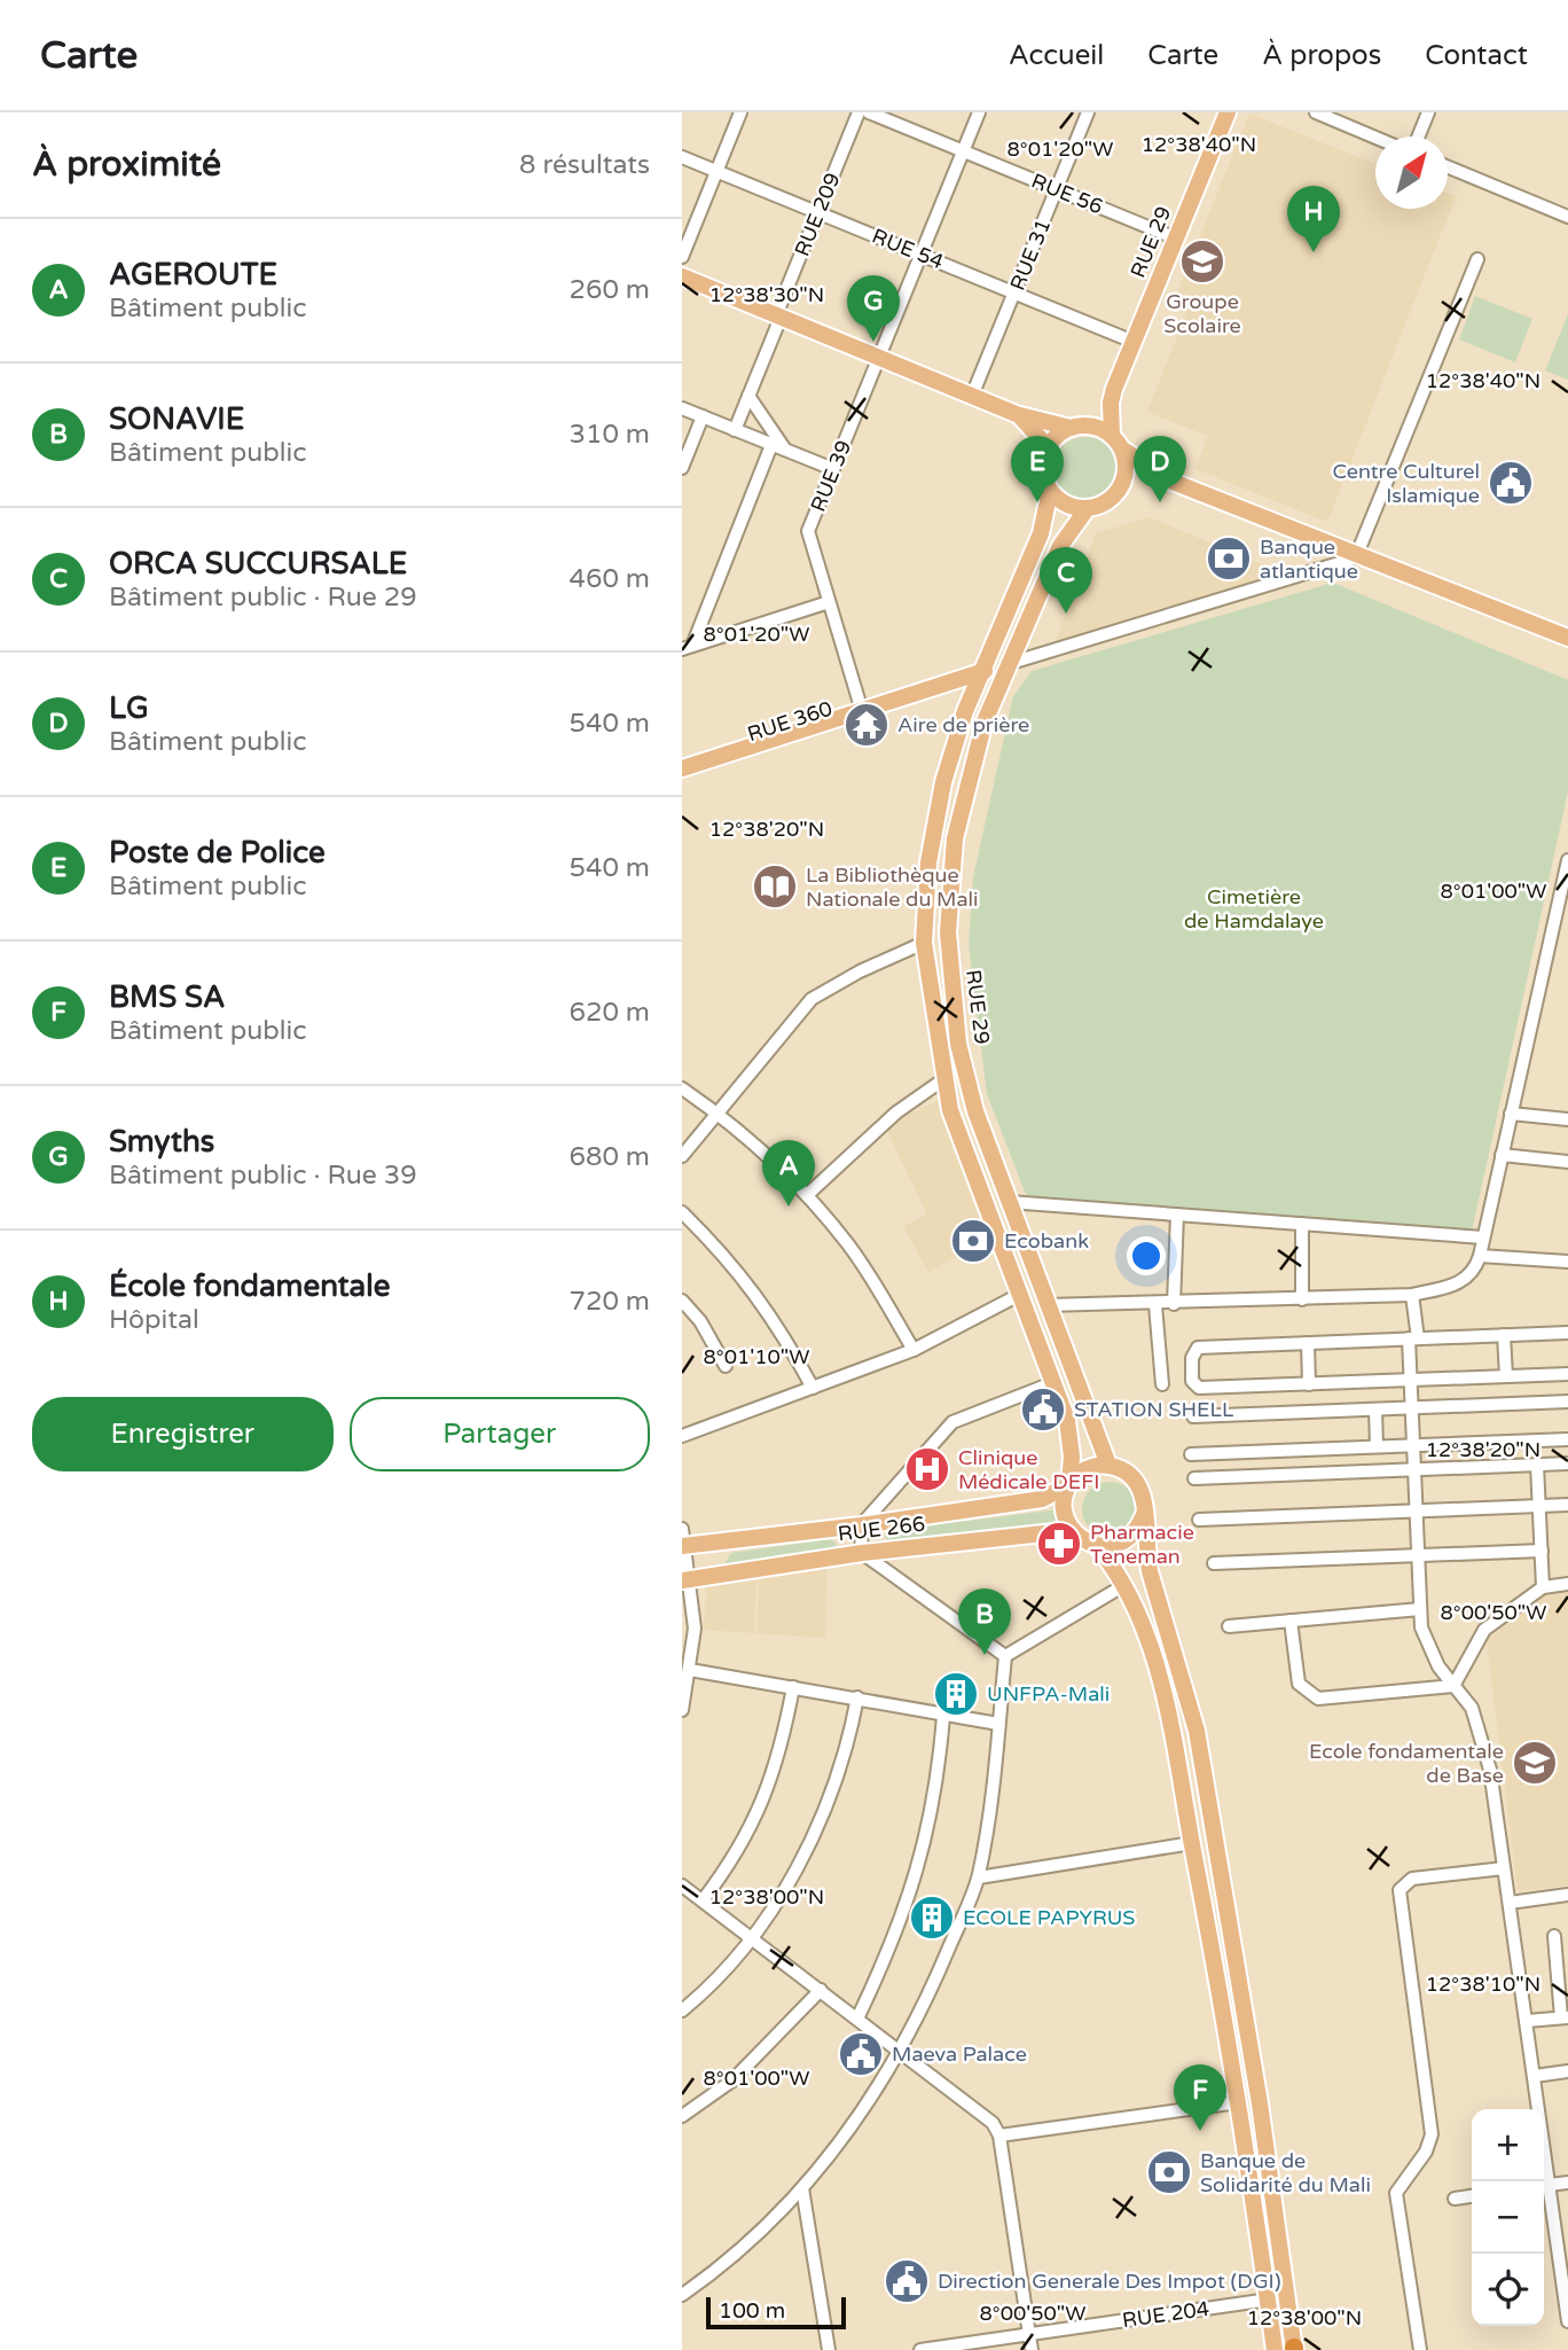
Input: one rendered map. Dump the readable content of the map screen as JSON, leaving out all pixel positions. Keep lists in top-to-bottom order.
{
  "streets": {
    "main road": ["RUE 29", "RUE 360", "RUE 266"],
    "street": [
      "RUE 56",
      "RUE 209",
      "RUE 54",
      "RUE 31",
      "RUE 39",
      "RUE 204"
    ]
  },
  "crossings": [
    ["RUE 56", "RUE 29"],
    ["RUE 56", "RUE 31"],
    ["RUE 56", "RUE 39"],
    ["RUE 209", "RUE 54"],
    ["RUE 29", "RUE 54"],
    ["RUE 29", "RUE 360"],
    ["RUE 29", "RUE 266"],
    ["RUE 54", "RUE 31"],
    ["RUE 54", "RUE 39"]
  ],
  "parks": ["Cimetière de Hamdalaye"],
  "places": {
    "school or university": ["Groupe Scolaire", "Ecole fondamentale de Base"],
    "public building": [
      "Centre Culturel Islamique",
      "STATION SHELL",
      "Maeva Palace",
      "Direction Generale Des Impot (DGI)"
    ],
    "bank": ["Banque atlantique", "Ecobank", "Banque de Solidarité du Mali"],
    "temple": ["Aire de prière"],
    "library": ["La Bibliothèque Nationale du Mali"],
    "hospital": ["Clinique Médicale DEFI"],
    "pharmacy": ["Pharmacie Teneman"],
    "building": ["UNFPA-Mali", "ECOLE PAPYRUS"]
  },
  "scale_bar": "100 m",
  "north": "top right",
  "page": {
    "header": "Carte",
    "nav": [
      "Accueil",
      "Carte",
      "À propos",
      "Contact"
    ],
    "heading": ["À proximité", "8 résultats"],
    "pins": [
      "H",
      "G",
      "D",
      "E",
      "C",
      "A",
      "B",
      "F"
    ],
    "list": [
      {
        "mark": "A",
        "name": "AGEROUTE",
        "note": "Bâtiment public",
        "value": "260 m"
      },
      {
        "mark": "B",
        "name": "SONAVIE",
        "note": "Bâtiment public",
        "value": "310 m"
      },
      {
        "mark": "C",
        "name": "ORCA SUCCURSALE",
        "note": "Bâtiment public · Rue 29",
        "value": "460 m"
      },
      {
        "mark": "D",
        "name": "LG",
        "note": "Bâtiment public",
        "value": "540 m"
      },
      {
        "mark": "E",
        "name": "Poste de Police",
        "note": "Bâtiment public",
        "value": "540 m"
      },
      {
        "mark": "F",
        "name": "BMS SA",
        "note": "Bâtiment public",
        "value": "620 m"
      },
      {
        "mark": "G",
        "name": "Smyths",
        "note": "Bâtiment public · Rue 39",
        "value": "680 m"
      },
      {
        "mark": "H",
        "name": "École fondamentale",
        "note": "Hôpital",
        "value": "720 m"
      }
    ],
    "buttons": ["Enregistrer", "Partager"],
    "map_buttons": ["+", "−"],
    "scale": "100 m"
  },
  "coordinates": [
    "12°38'40\"N",
    "8°01'20\"W",
    "12°38'30\"N",
    "12°38'20\"N",
    "8°01'00\"W",
    "8°01'10\"W",
    "8°00'50\"W",
    "12°38'00\"N",
    "12°38'10\"N"
  ]
}
